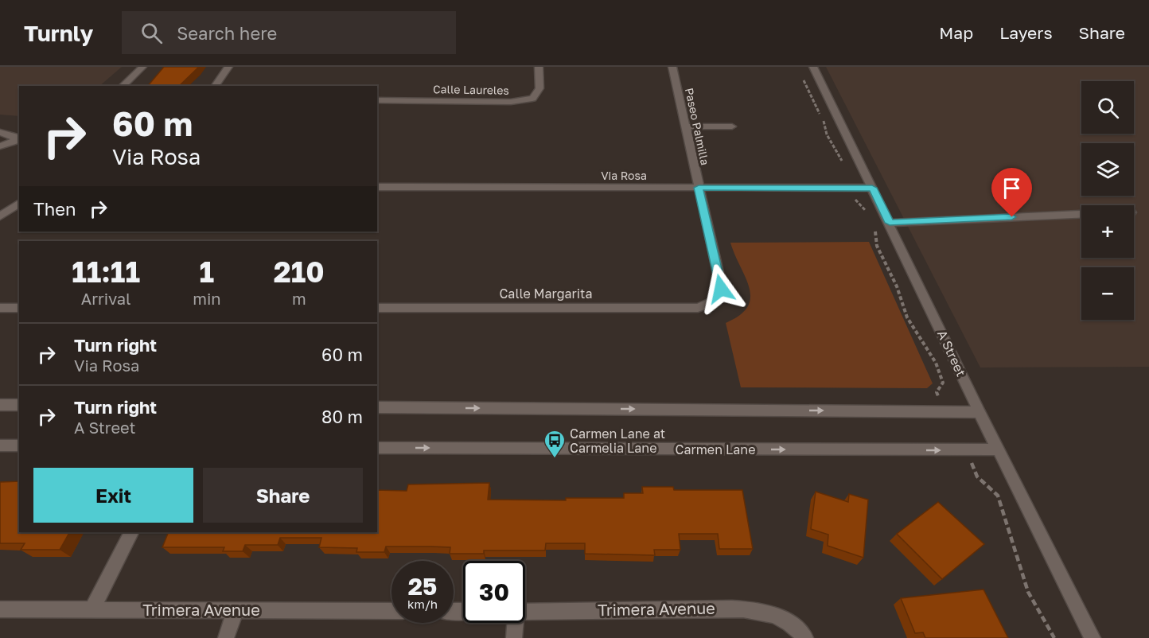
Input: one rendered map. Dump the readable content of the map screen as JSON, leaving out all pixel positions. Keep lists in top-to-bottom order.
{
  "streets": {
    "street": [
      "Calle Laureles",
      "Paseo Palmilla",
      "Via Rosa",
      "Calle Margarita",
      "A Street",
      "Carmen Lane",
      "Trimera Avenue"
    ]
  },
  "crossings": [
    ["Paseo Palmilla", "Via Rosa"],
    ["Paseo Palmilla", "Calle Margarita"],
    ["Via Rosa", "A Street"],
    ["A Street", "Carmen Lane"]
  ],
  "places": {
    "bus stop": ["Carmen Lane at Carmelia Lane"]
  },
  "page": {
    "header": "Turnly",
    "search": "Search here",
    "nav": ["Map", "Layers", "Share"],
    "map_buttons": ["+", "−"],
    "turn": ["60 m", "Via Rosa"],
    "then": "Then",
    "eta": [
      "11:11",
      "Arrival",
      "1",
      "min",
      "210",
      "m"
    ],
    "list": [
      {
        "name": "Turn right",
        "note": "Via Rosa",
        "value": "60 m"
      },
      {
        "name": "Turn right",
        "note": "A Street",
        "value": "80 m"
      }
    ],
    "buttons": ["Exit", "Share"],
    "speed": "25 km/h",
    "limit": "30"
  }
}
